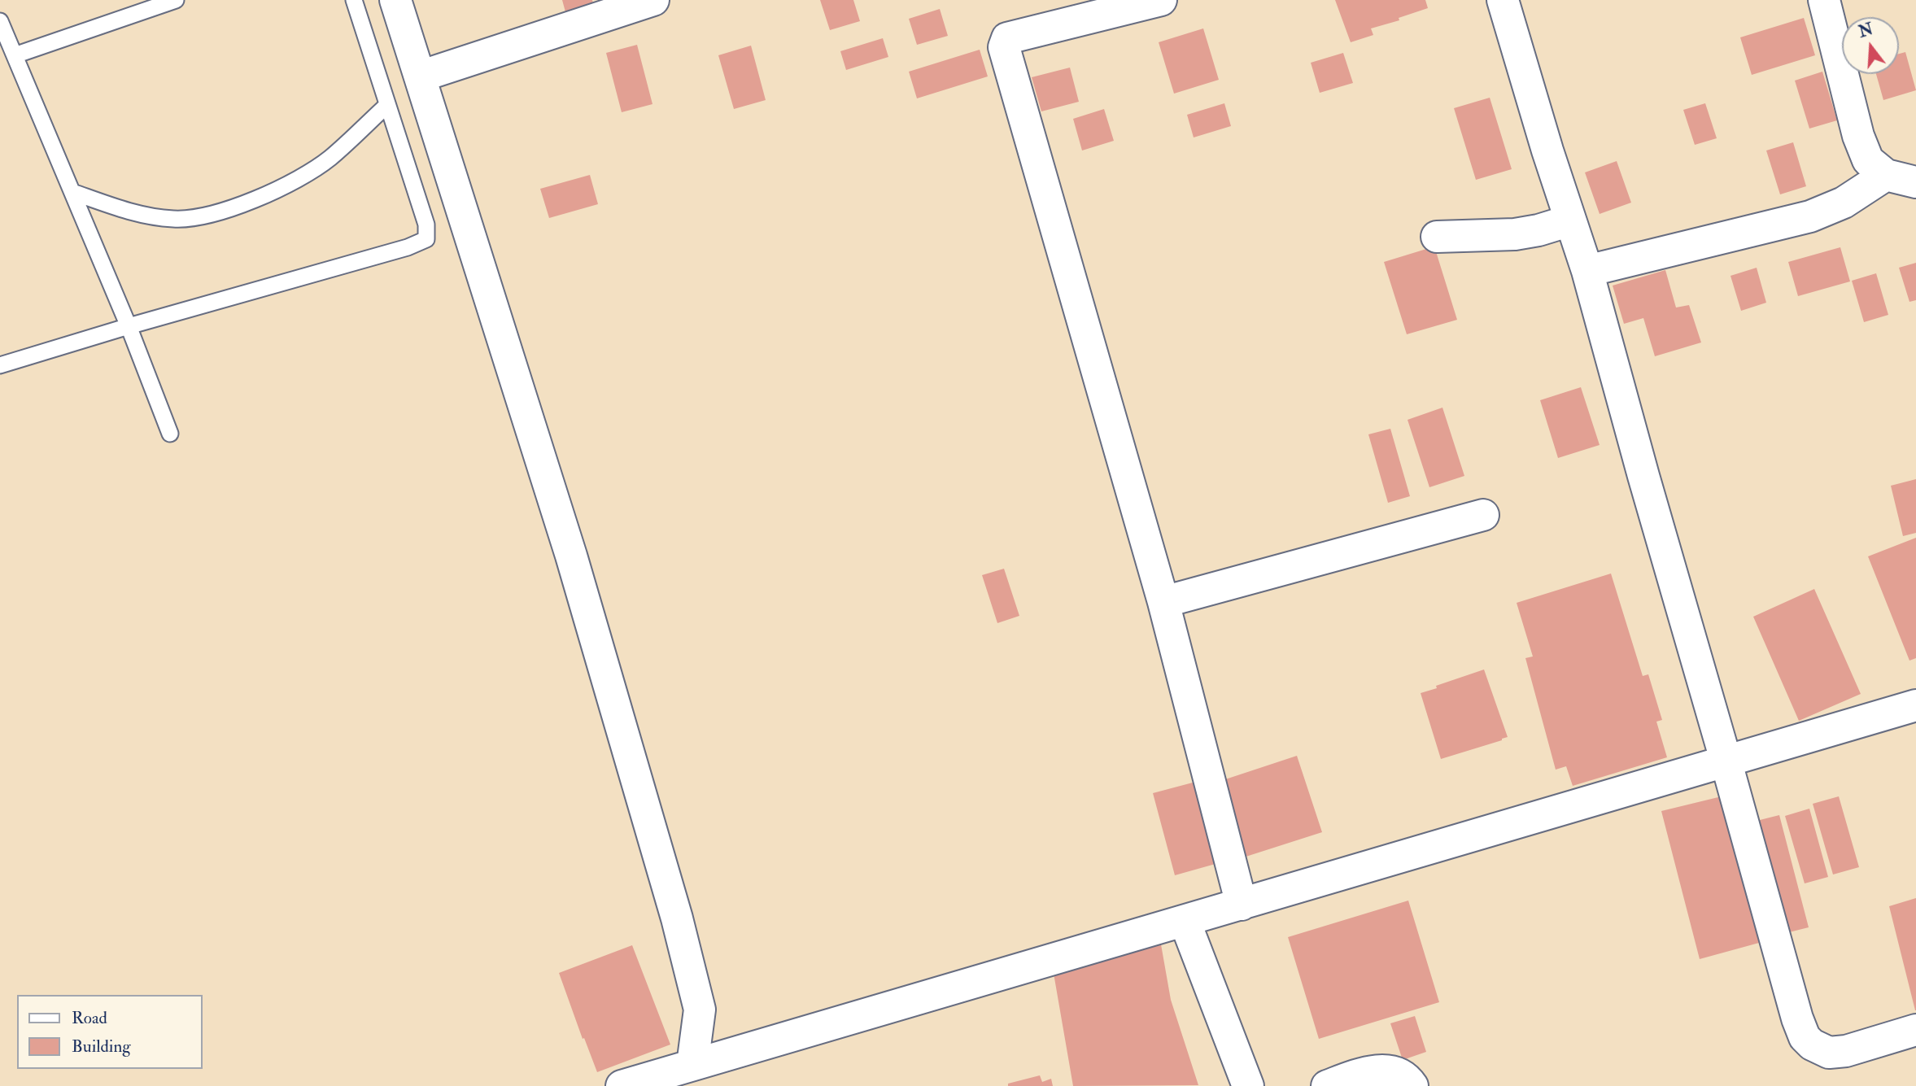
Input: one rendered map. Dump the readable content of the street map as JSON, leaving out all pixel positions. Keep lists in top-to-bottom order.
{
  "legend": ["Road", "Building"],
  "north": "top"
}
